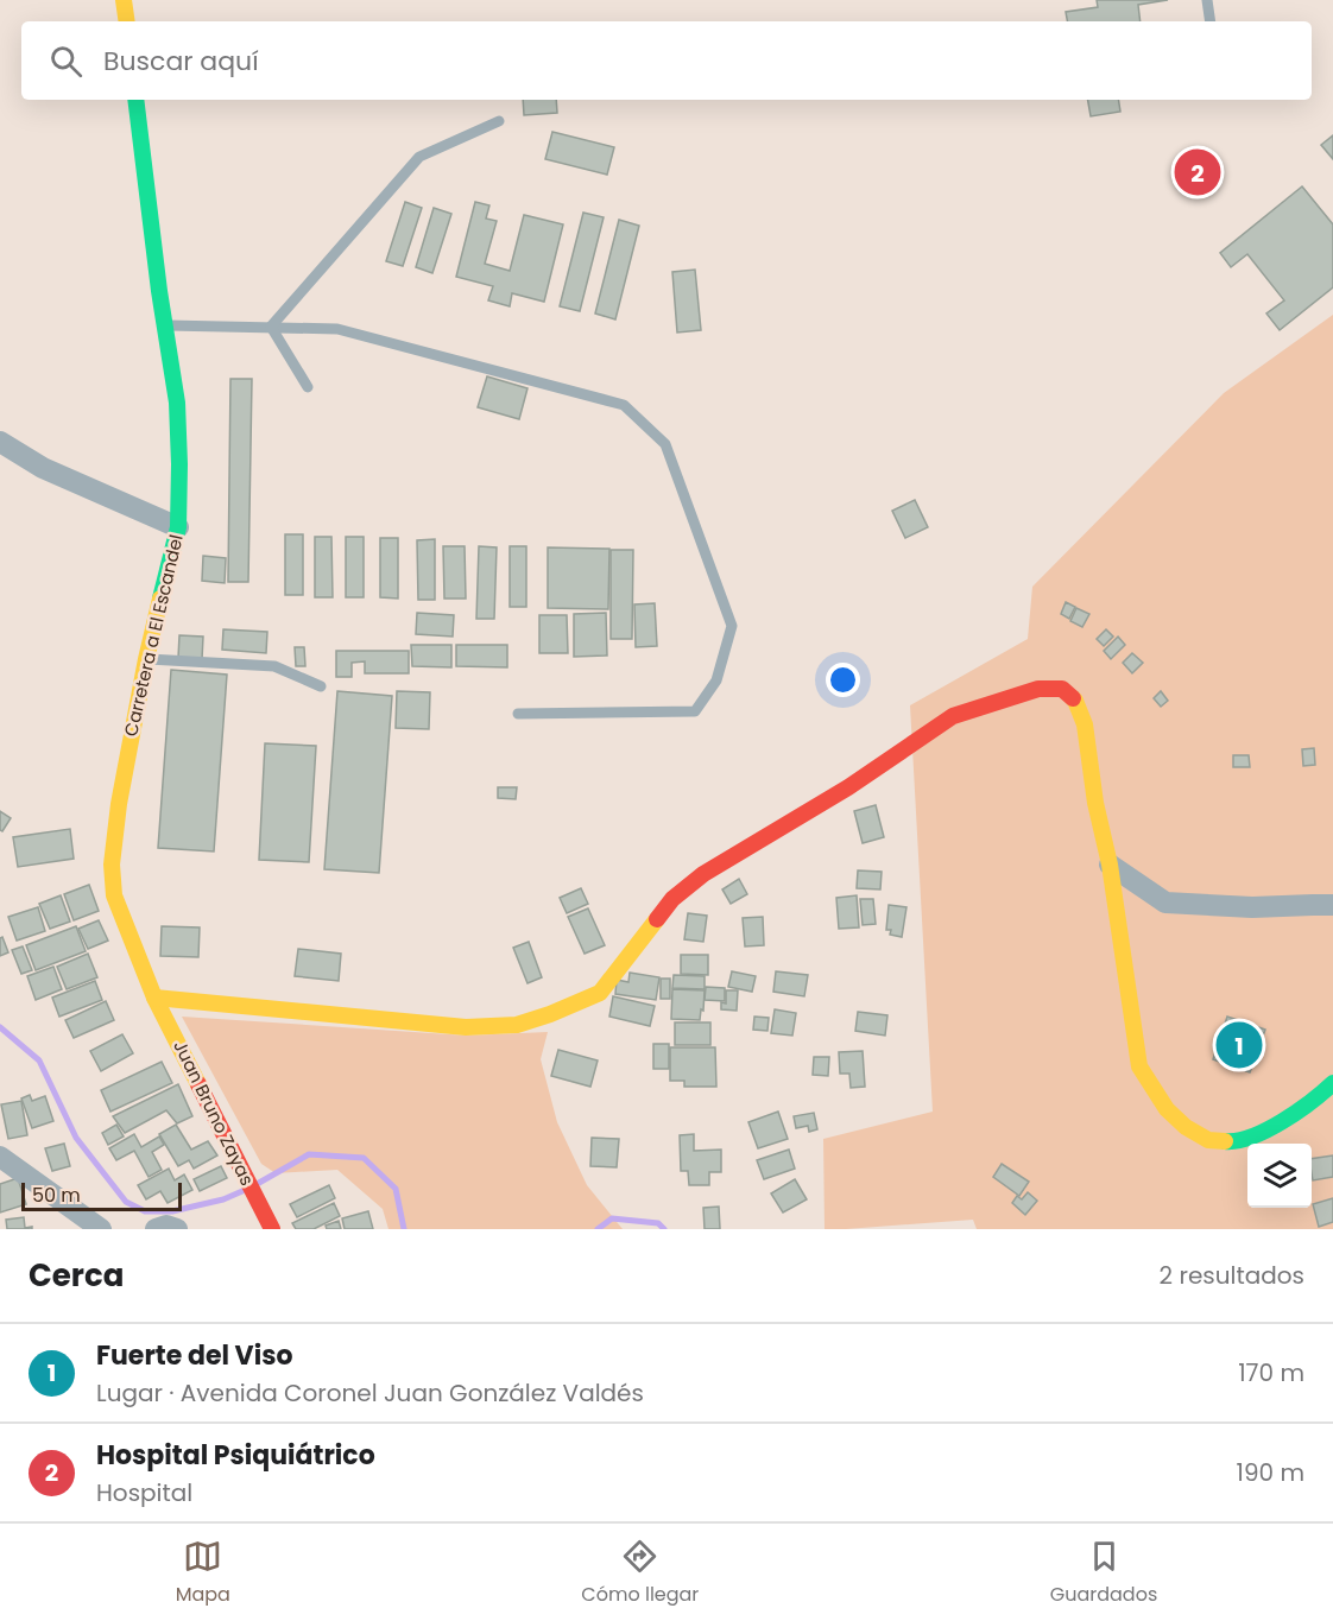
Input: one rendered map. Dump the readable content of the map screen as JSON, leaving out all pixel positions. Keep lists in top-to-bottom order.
{
  "streets": {
    "street": ["Carretera a El Escandel", "Juan Bruno Zayas"]
  },
  "crossings": [
    ["Carretera a El Escandel", "Juan Bruno Zayas"]
  ],
  "scale_bar": "50 m",
  "page": {
    "search": "Buscar aquí",
    "pins": ["2", "1"],
    "scale": "50 m",
    "heading": ["Cerca", "2 resultados"],
    "list": [
      {
        "mark": "1",
        "name": "Fuerte del Viso",
        "note": "Lugar · Avenida Coronel Juan González Valdés",
        "value": "170 m"
      },
      {
        "mark": "2",
        "name": "Hospital Psiquiátrico",
        "note": "Hospital",
        "value": "190 m"
      }
    ],
    "nav": ["Mapa", "Cómo llegar", "Guardados"]
  }
}
